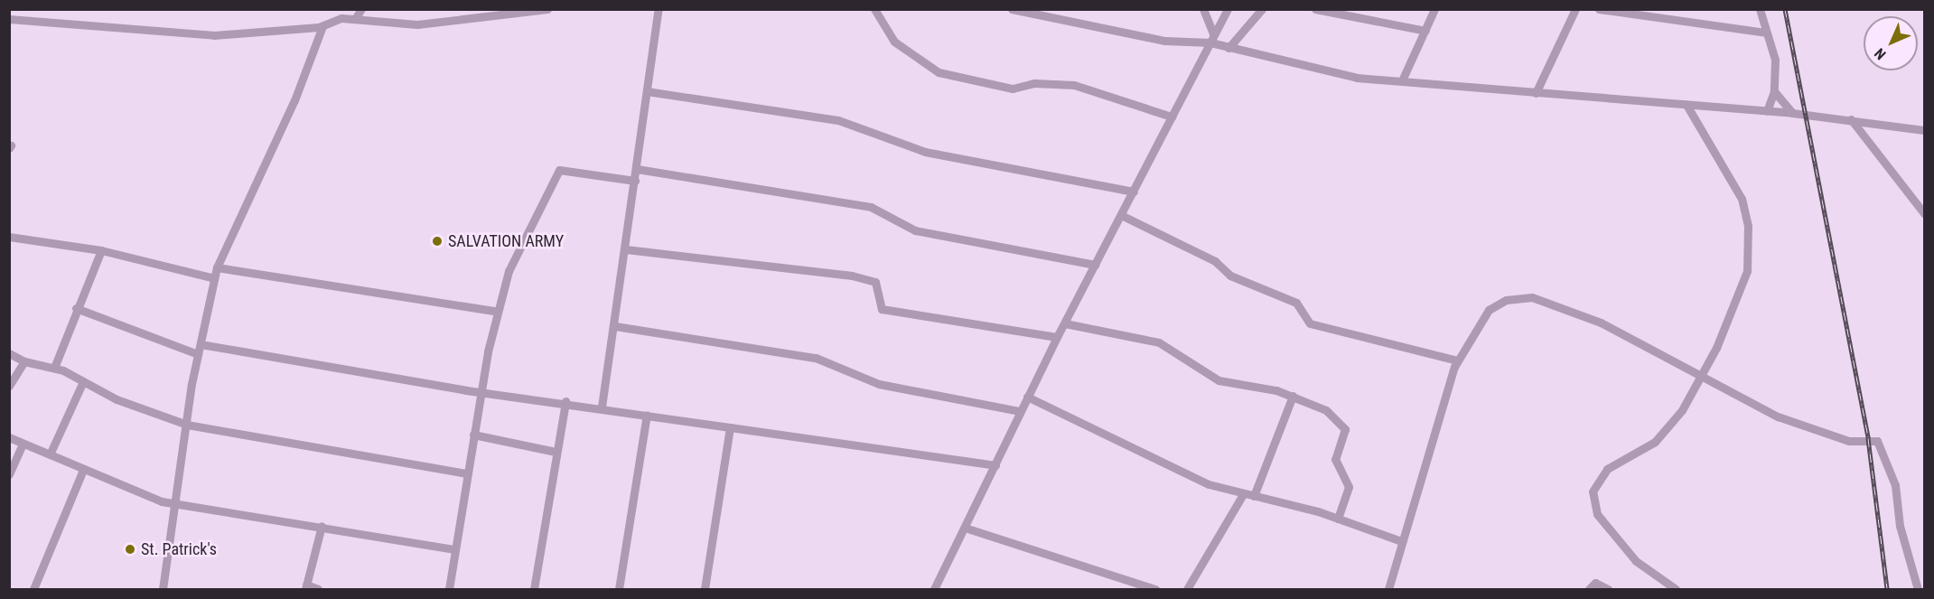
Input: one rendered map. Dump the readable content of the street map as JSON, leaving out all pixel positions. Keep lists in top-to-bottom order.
{
  "places": ["SALVATION ARMY", "St. Patrick's"],
  "north": "bottom left"
}
